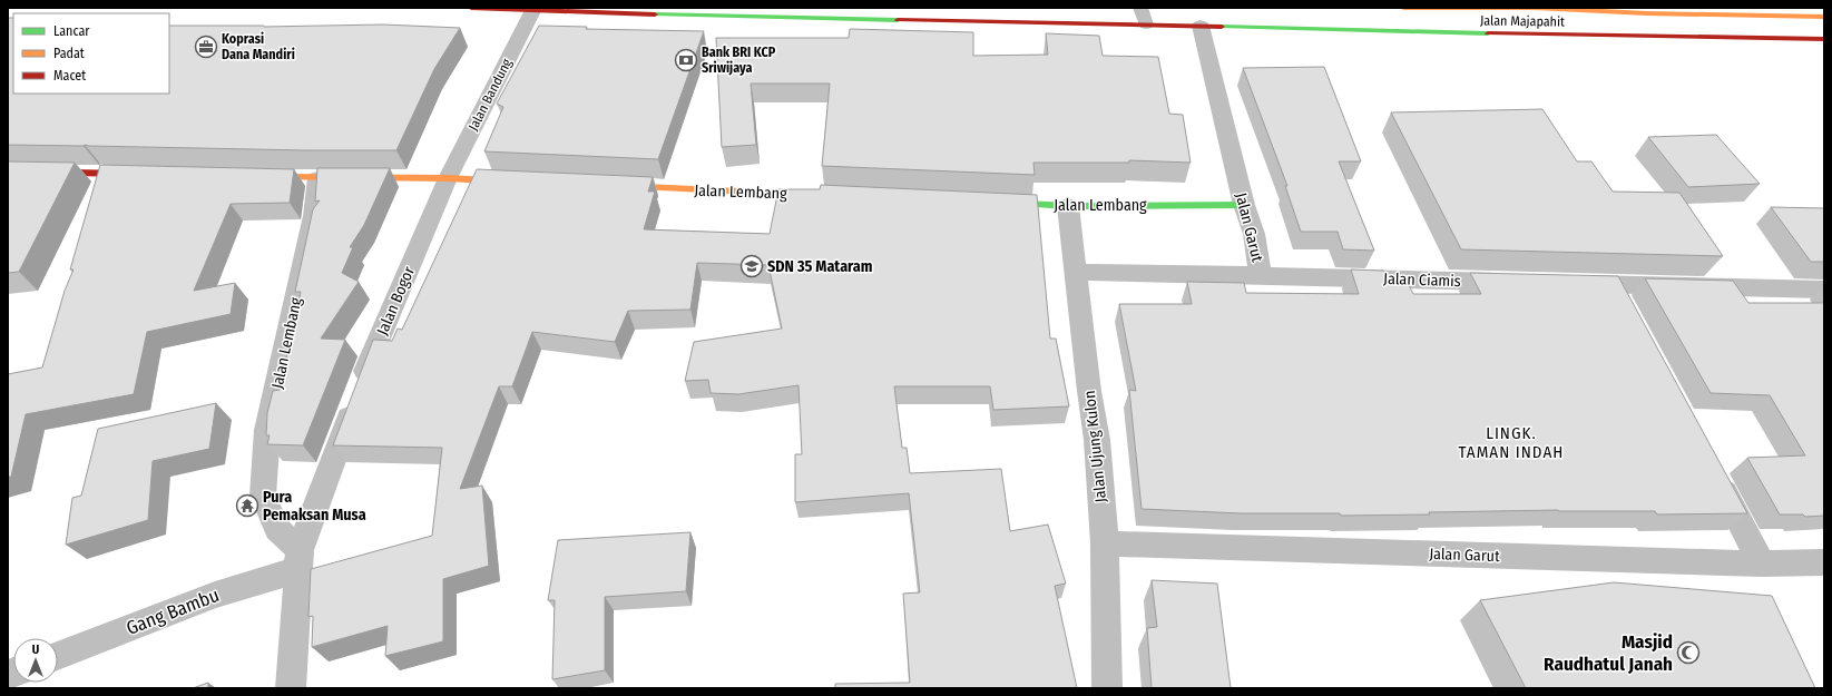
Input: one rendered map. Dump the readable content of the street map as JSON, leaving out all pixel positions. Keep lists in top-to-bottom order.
{
  "streets": {
    "main road": ["Jalan Majapahit", "Jalan Lembang"],
    "street": [
      "Jalan Bandung",
      "Jalan Garut",
      "Jalan Ciamis",
      "Jalan Bogor",
      "Jalan Ujung Kulon",
      "Gang Bambu"
    ]
  },
  "crossings": [
    ["Jalan Majapahit", "Jalan Bandung"],
    ["Jalan Majapahit", "Jalan Garut"],
    ["Jalan Bandung", "Jalan Bogor"],
    ["Jalan Lembang", "Jalan Garut"],
    ["Jalan Lembang", "Jalan Bogor"],
    ["Jalan Lembang", "Jalan Ujung Kulon"],
    ["Jalan Lembang", "Gang Bambu"],
    ["Jalan Garut", "Jalan Ciamis"],
    ["Jalan Garut", "Jalan Ujung Kulon"],
    ["Jalan Bogor", "Gang Bambu"]
  ],
  "districts": ["LINGK. TAMAN INDAH"],
  "places": {
    "office": ["Koprasi Dana Mandiri"],
    "bank": ["Bank BRI KCP Sriwijaya"],
    "school or university": ["SDN 35 Mataram"],
    "temple": ["Pura Pemaksan Musa"],
    "mosque": ["Masjid Raudhatul Janah"]
  },
  "legend": ["Lancar", "Padat", "Macet"],
  "north": "top"
}
